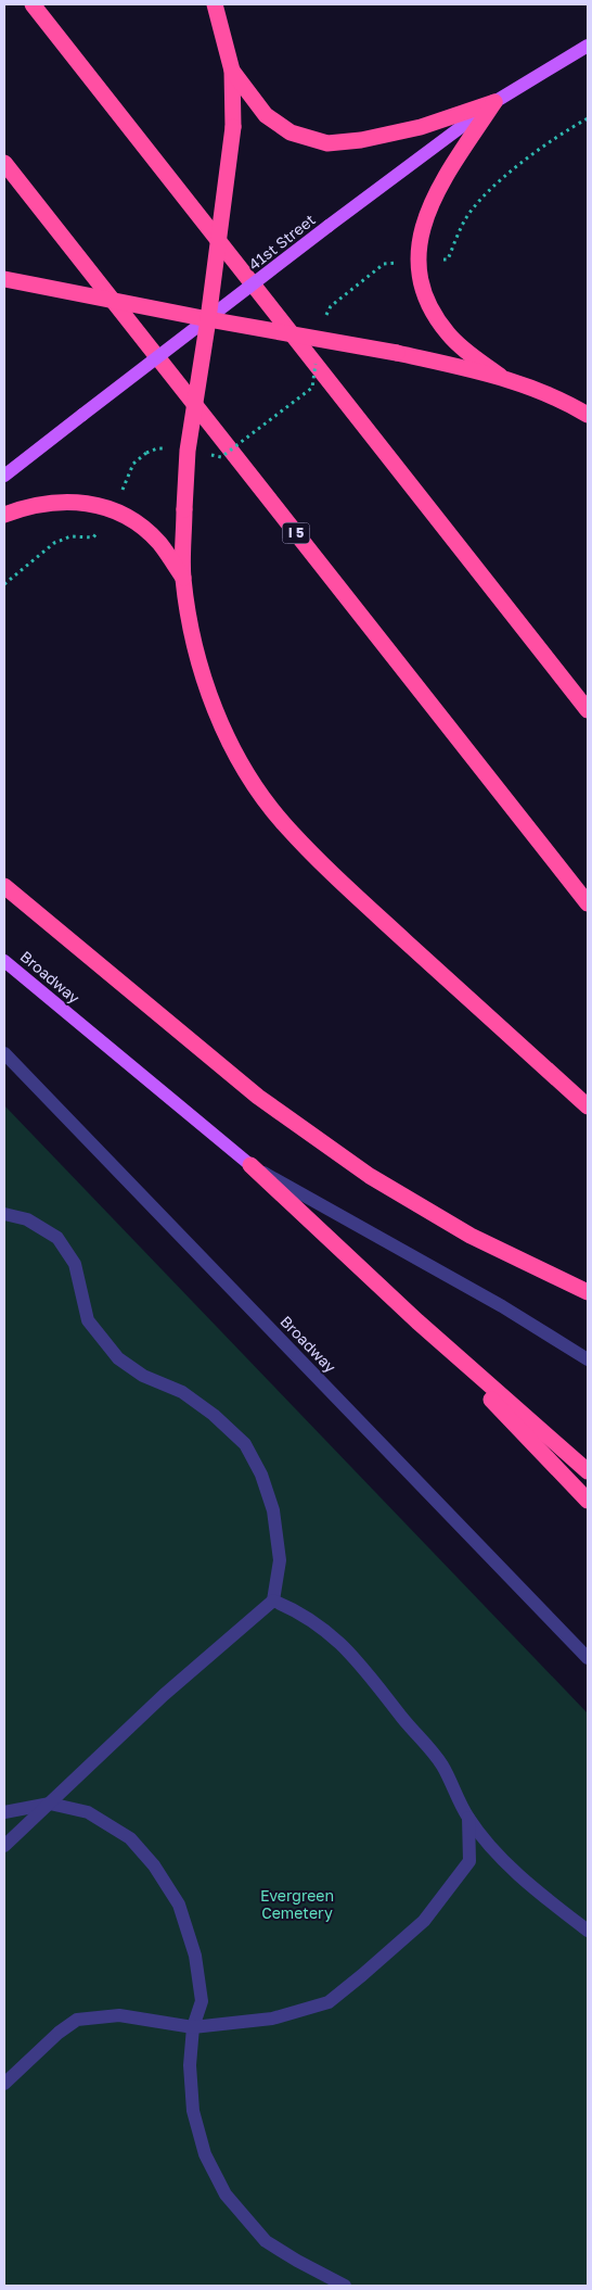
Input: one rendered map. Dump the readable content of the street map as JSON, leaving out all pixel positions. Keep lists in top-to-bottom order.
{
  "streets": {
    "highway": ["I 5"],
    "main road": ["41st Street", "Broadway"]
  },
  "parks": ["Evergreen Cemetery"]
}
